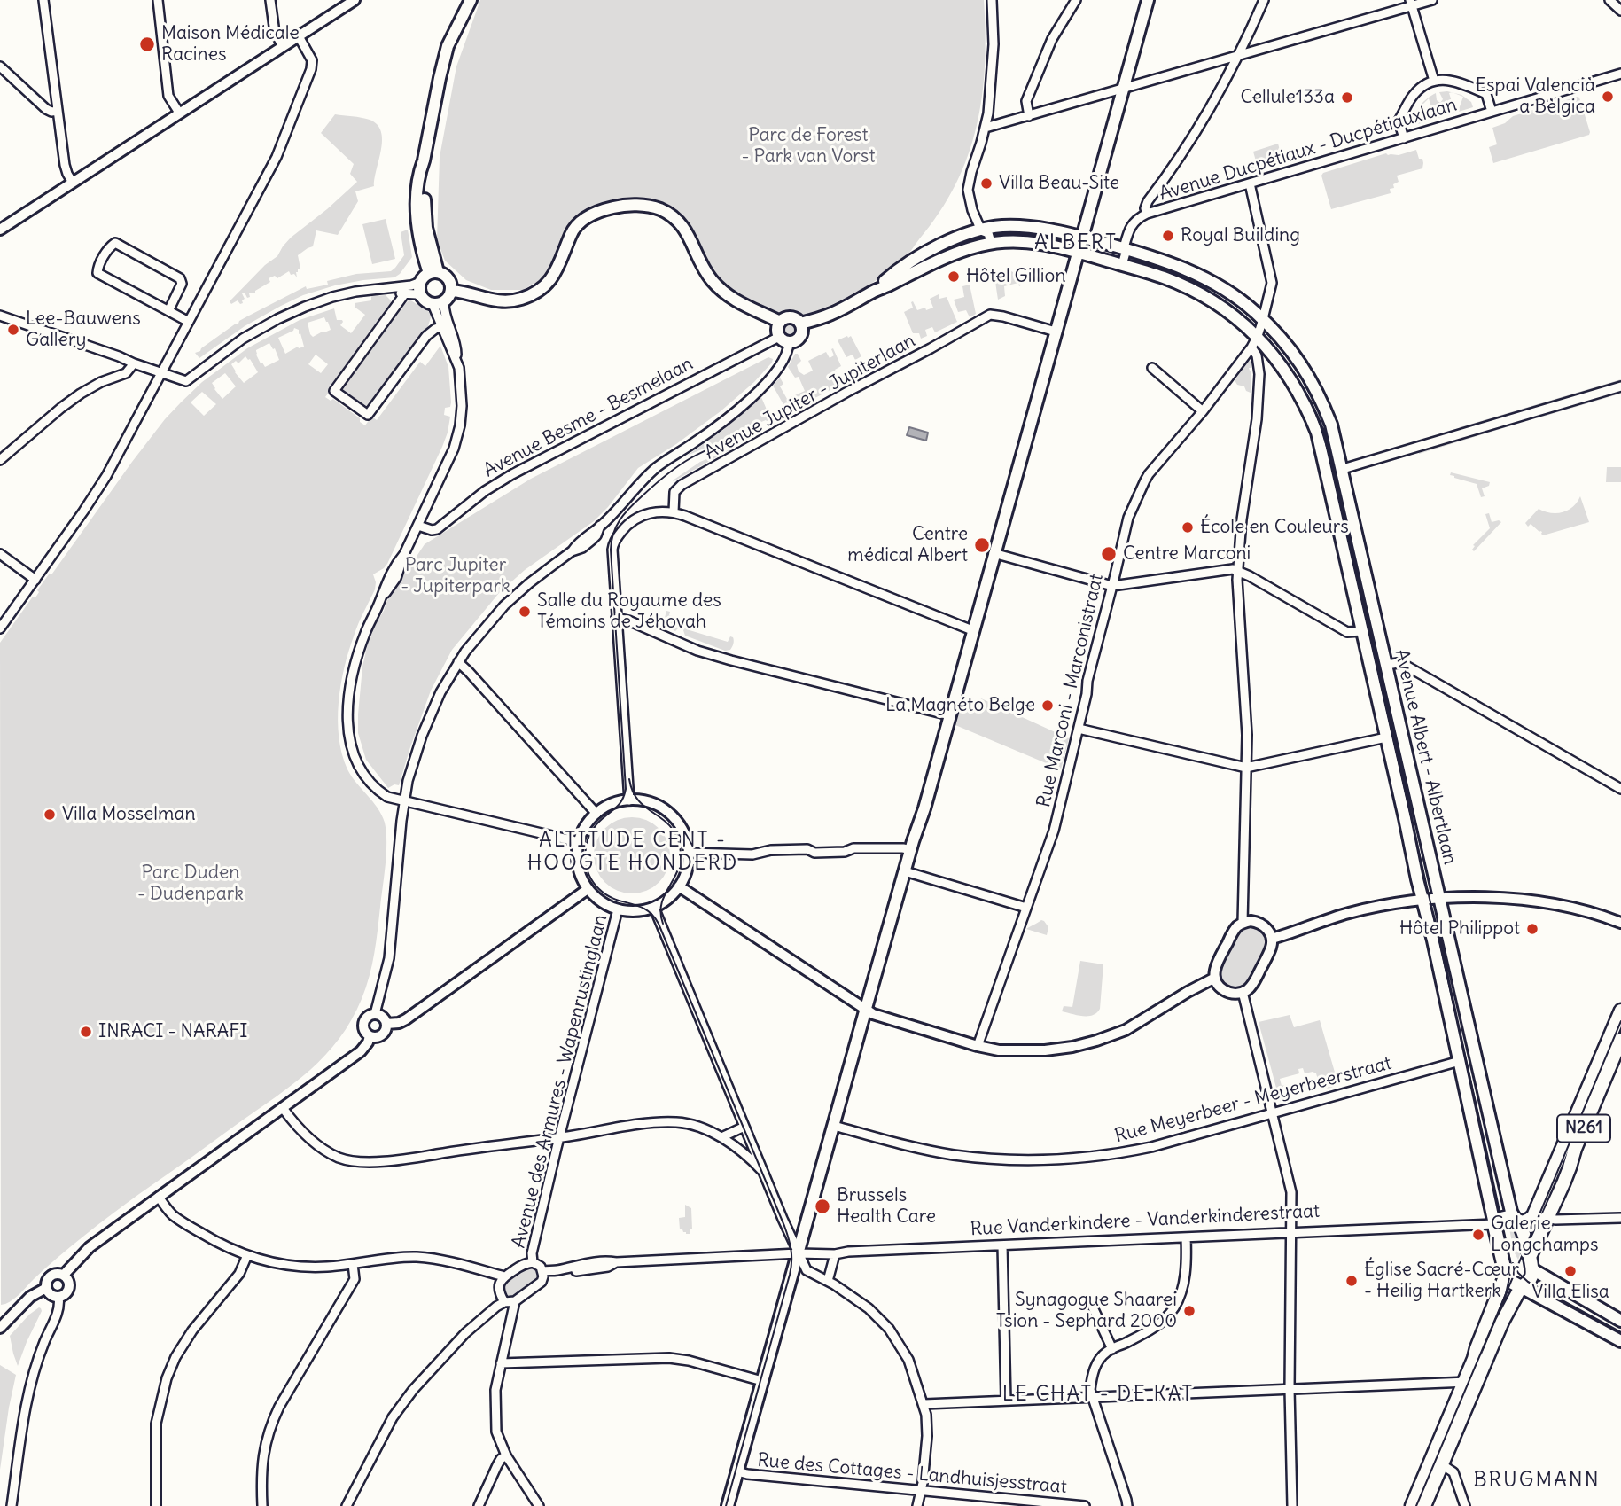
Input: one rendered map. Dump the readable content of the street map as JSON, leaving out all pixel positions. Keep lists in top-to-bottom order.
{
  "streets": {
    "main road": ["Avenue Albert - Albertlaan", "N261"],
    "street": [
      "Avenue Ducpétiaux - Ducpétiauxlaan",
      "Avenue Jupiter - Jupiterlaan",
      "Avenue Besme - Besmelaan",
      "Rue Marconi - Marconistraat",
      "Avenue des Armures - Wapenrustinglaan",
      "Rue Meyerbeer - Meyerbeerstraat",
      "Rue Vanderkindere - Vanderkinderestraat",
      "Rue des Cottages - Landhuisjesstraat"
    ]
  },
  "crossings": [
    ["Rue Marconi - Marconistraat", "Avenue Albert - Albertlaan"],
    ["Avenue Albert - Albertlaan", "Rue Meyerbeer - Meyerbeerstraat"],
    ["Avenue Albert - Albertlaan", "Rue Vanderkindere - Vanderkinderestraat"]
  ],
  "districts": [
    "ALBERT",
    "ALTITUDE CENT - HOOGTE HONDERD",
    "LE CHAT - DE KAT",
    "BRUGMANN"
  ],
  "parks": ["Parc de Forest - Park van Vorst", "Parc Jupiter - Jupiterpark", "Parc Duden - Dudenpark"],
  "places": [
    "Maison Médicale Racines",
    "Espai Valencià a Bèlgica",
    "Cellule133a",
    "Villa Beau-Site",
    "Royal Building",
    "Hôtel Gillion",
    "Lee-Bauwens Gallery",
    "École en Couleurs",
    "Centre médical Albert",
    "Centre Marconi",
    "Salle du Royaume des Témoins de Jéhovah",
    "La Magnéto Belge",
    "Villa Mosselman",
    "Hôtel Philippot",
    "INRACI - NARAFI",
    "Brussels Health Care",
    "Galerie Longchamps",
    "Villa Elisa",
    "Église Sacré-Cœur - Heilig Hartkerk",
    "Synagogue Shaarei Tsion - Sephard 2000"
  ]
}
